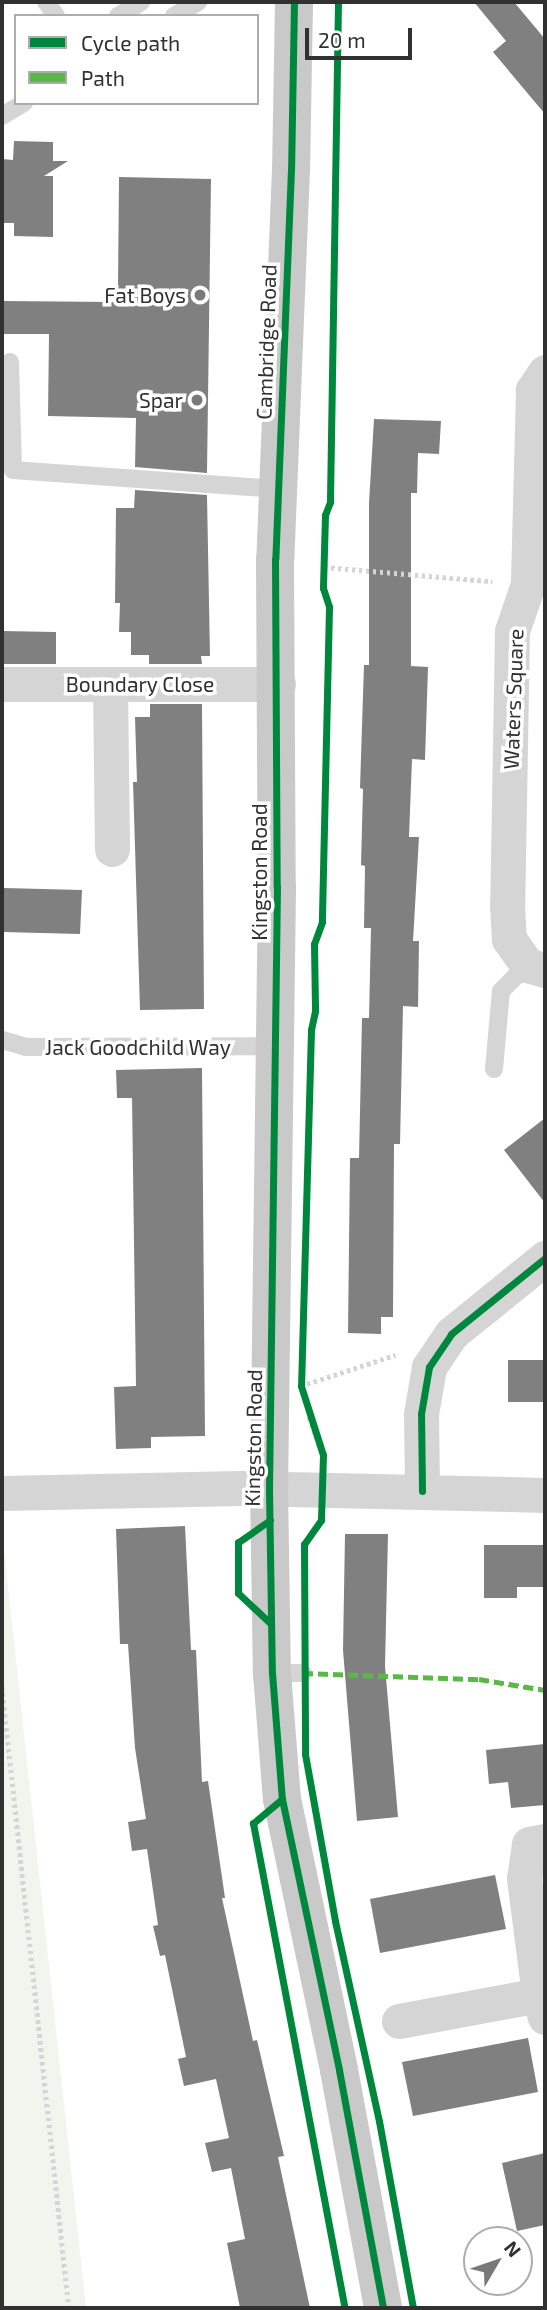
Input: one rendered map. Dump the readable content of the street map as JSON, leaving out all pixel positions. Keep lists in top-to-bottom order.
{
  "streets": {
    "main road": ["Cambridge Road", "Kingston Road"],
    "street": ["Boundary Close", "Waters Square"],
    "lane": ["Jack Goodchild Way"]
  },
  "crossings": [
    ["Cambridge Road", "Boundary Close"],
    ["Cambridge Road", "Kingston Road"],
    ["Boundary Close", "Kingston Road"],
    ["Kingston Road", "Jack Goodchild Way"]
  ],
  "places": ["Fat Boys", "Spar"],
  "legend": ["Cycle path", "Path"],
  "scale_bar": "20 m",
  "north": "top right"
}
